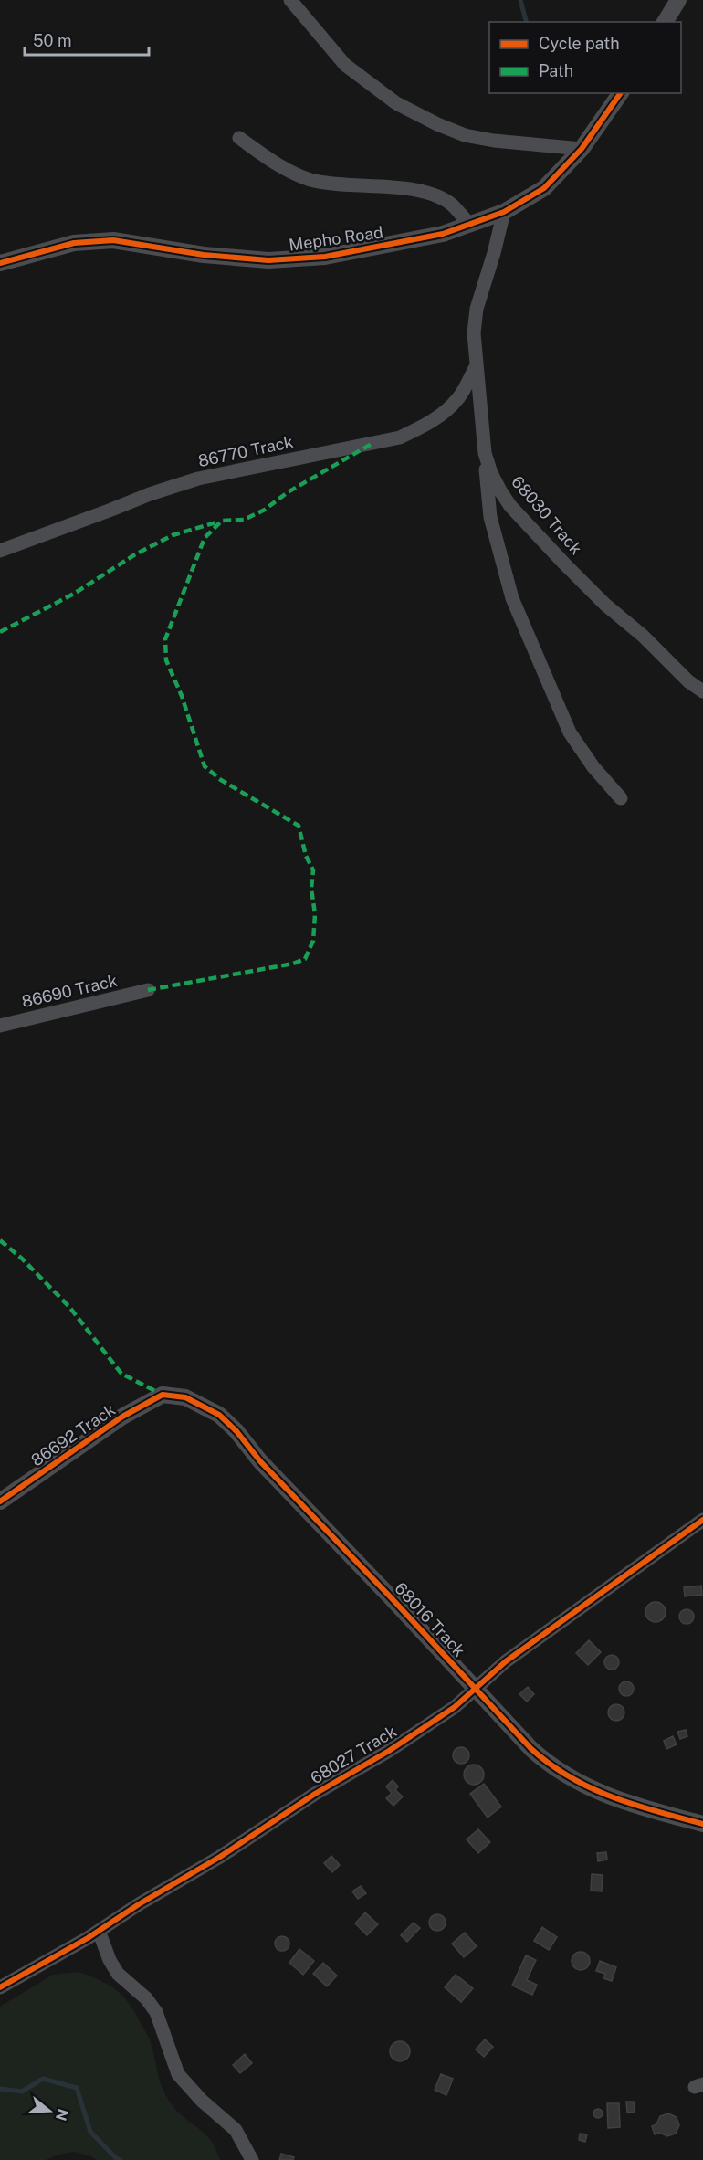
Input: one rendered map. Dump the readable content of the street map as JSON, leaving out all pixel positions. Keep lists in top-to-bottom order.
{
  "streets": {
    "street": [
      "Mepho Road",
      "86770 Track",
      "68030 Track",
      "86690 Track",
      "86692 Track",
      "68016 Track",
      "68027 Track"
    ]
  },
  "crossings": [
    ["Mepho Road", "68030 Track"],
    ["86770 Track", "68030 Track"],
    ["86692 Track", "68016 Track"],
    ["68016 Track", "68027 Track"]
  ],
  "legend": ["Cycle path", "Path"],
  "scale_bar": "50 m",
  "north": "right"
}
